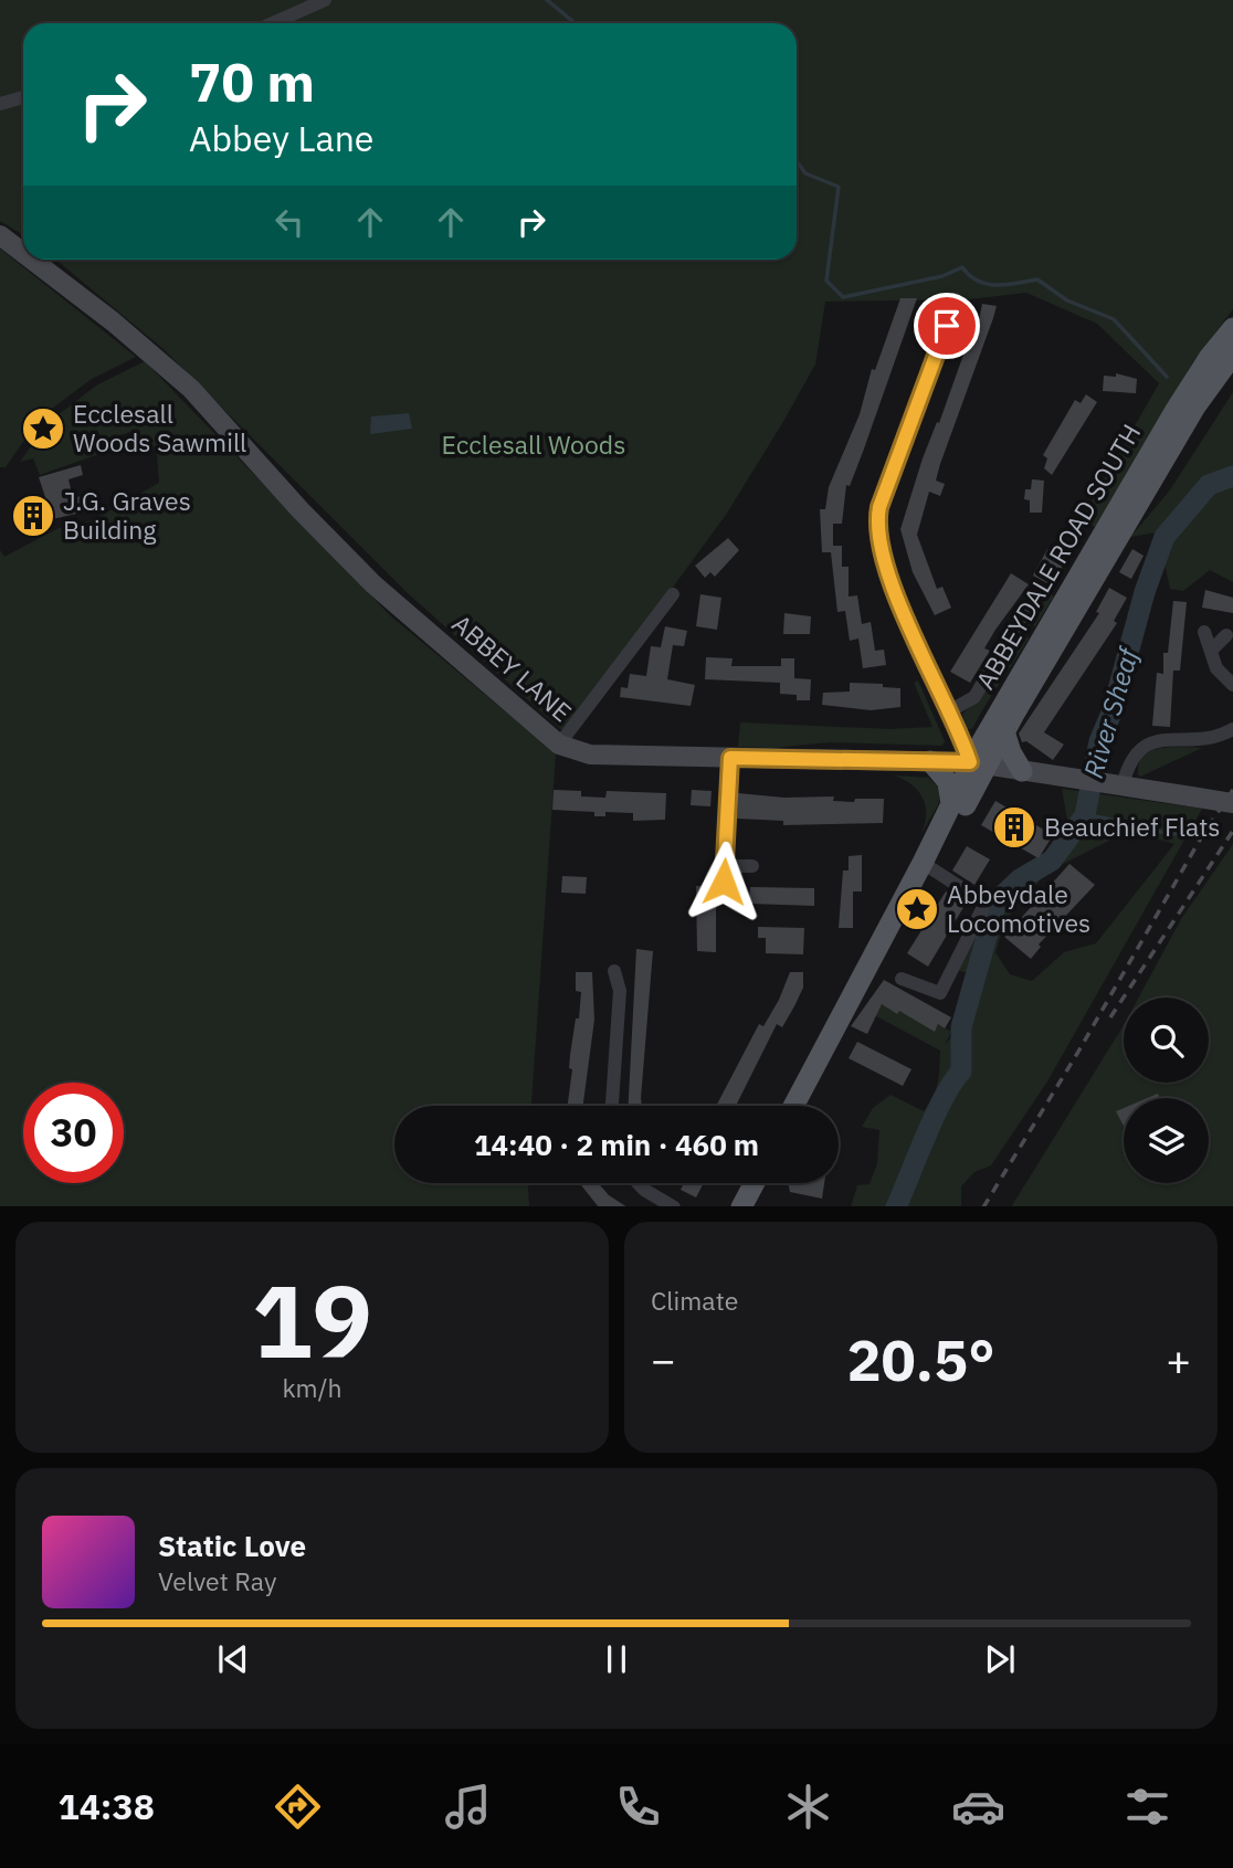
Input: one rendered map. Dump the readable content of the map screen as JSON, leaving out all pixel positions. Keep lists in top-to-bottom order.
{
  "streets": {
    "main road": ["ABBEYDALE ROAD SOUTH", "ABBEY LANE"]
  },
  "crossings": [
    ["ABBEYDALE ROAD SOUTH", "ABBEY LANE"]
  ],
  "water": ["River Sheaf"],
  "parks": ["Ecclesall Woods"],
  "places": {
    "place": ["Ecclesall Woods Sawmill", "Abbeydale Locomotives"],
    "building": ["J.G. Graves Building", "Beauchief Flats"]
  },
  "page": {
    "turn": ["70 m", "Abbey Lane"],
    "limit": "30",
    "trip": "14:40 · 2 min · 460 m",
    "tile": [
      ["19", "km/h"],
      "Climate"
    ],
    "heat": ["−", "20.5°", "+"],
    "song": ["Static Love", "Velvet Ray"],
    "tabs": "14:38"
  }
}
